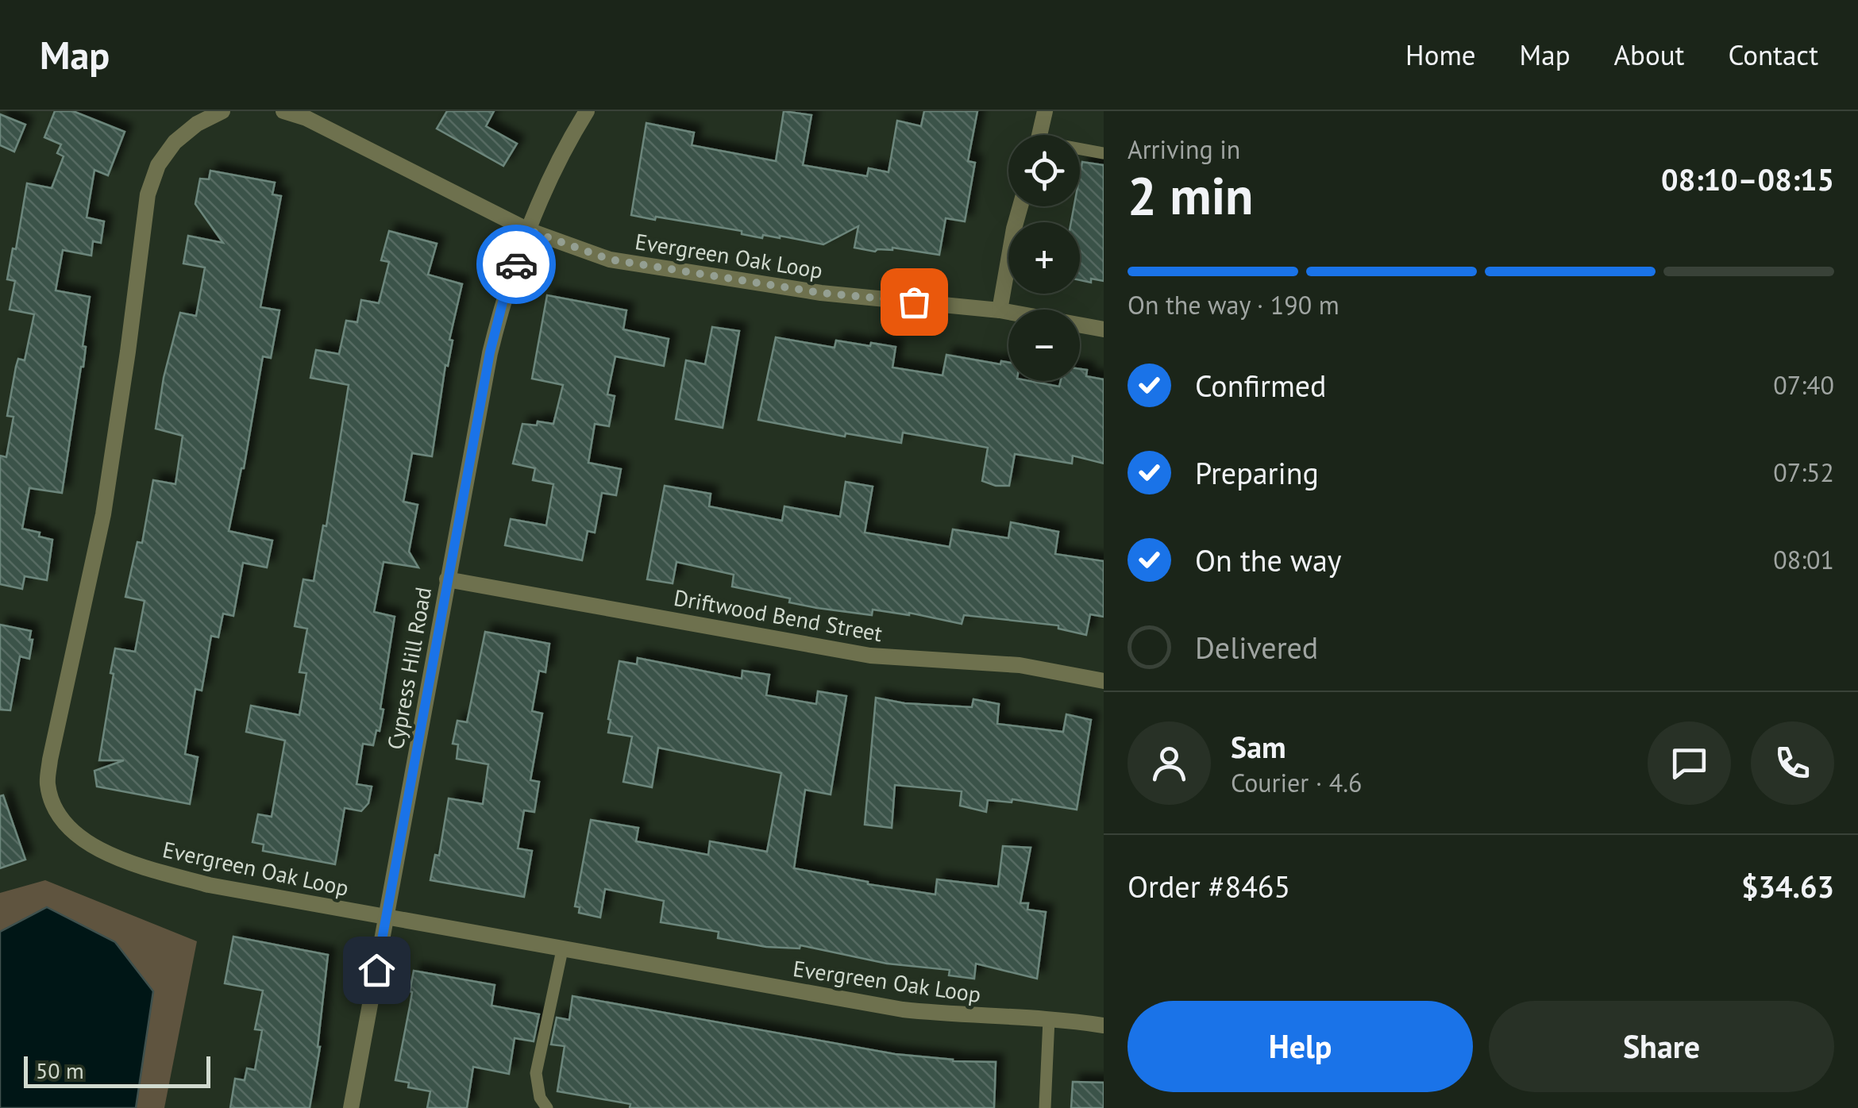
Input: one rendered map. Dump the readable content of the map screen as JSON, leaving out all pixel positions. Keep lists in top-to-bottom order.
{
  "streets": {
    "street": ["Evergreen Oak Loop", "Driftwood Bend Street", "Cypress Hill Road"]
  },
  "crossings": [
    ["Evergreen Oak Loop", "Cypress Hill Road"],
    ["Driftwood Bend Street", "Cypress Hill Road"]
  ],
  "scale_bar": "50 m",
  "page": {
    "header": "Map",
    "nav": [
      "Home",
      "Map",
      "About",
      "Contact"
    ],
    "heading": ["2 min", "Arriving in", "08:10–08:15"],
    "panel": [
      "Sam",
      "Courier · 4.6",
      "Order #8465",
      "$34.63"
    ],
    "map_buttons": ["+", "−"],
    "bar": "On the way · 190 m",
    "list": [
      ["Confirmed", "07:40"],
      ["Preparing", "07:52"],
      ["On the way", "08:01"],
      "Delivered"
    ],
    "buttons": ["Help", "Share"],
    "scale": "50 m"
  }
}
